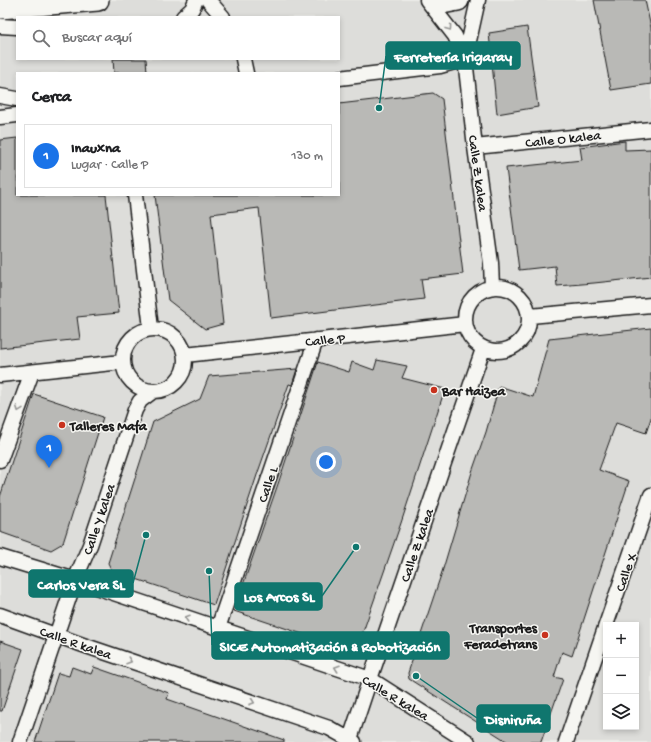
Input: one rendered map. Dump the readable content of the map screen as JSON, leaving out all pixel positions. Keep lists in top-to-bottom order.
{
  "streets": {
    "street": [
      "Calle O kalea",
      "Calle Z kalea",
      "Calle P",
      "Calle L",
      "Calle Y kalea",
      "Calle X",
      "Calle R kalea"
    ]
  },
  "crossings": [
    ["Calle O kalea", "Calle Z kalea"],
    ["Calle Z kalea", "Calle P"],
    ["Calle Z kalea", "Calle R kalea"],
    ["Calle P", "Calle L"],
    ["Calle P", "Calle Y kalea"],
    ["Calle L", "Calle R kalea"],
    ["Calle Y kalea", "Calle R kalea"]
  ],
  "places": [
    "Ferretería Irigaray",
    "Bar Haizea",
    "Talleres Mafa",
    "Carlos Vera SL",
    "Los Arcos SL",
    "SICE Automatización & Robotización",
    "Transportes Feradetrans",
    "Disniruña"
  ],
  "page": {
    "search": "Buscar aquí",
    "heading": "Cerca",
    "list": [
      {
        "mark": "1",
        "name": "Inauxna",
        "note": "Lugar · Calle P",
        "value": "130 m"
      }
    ],
    "pins": "1",
    "map_buttons": ["+", "−"]
  }
}
